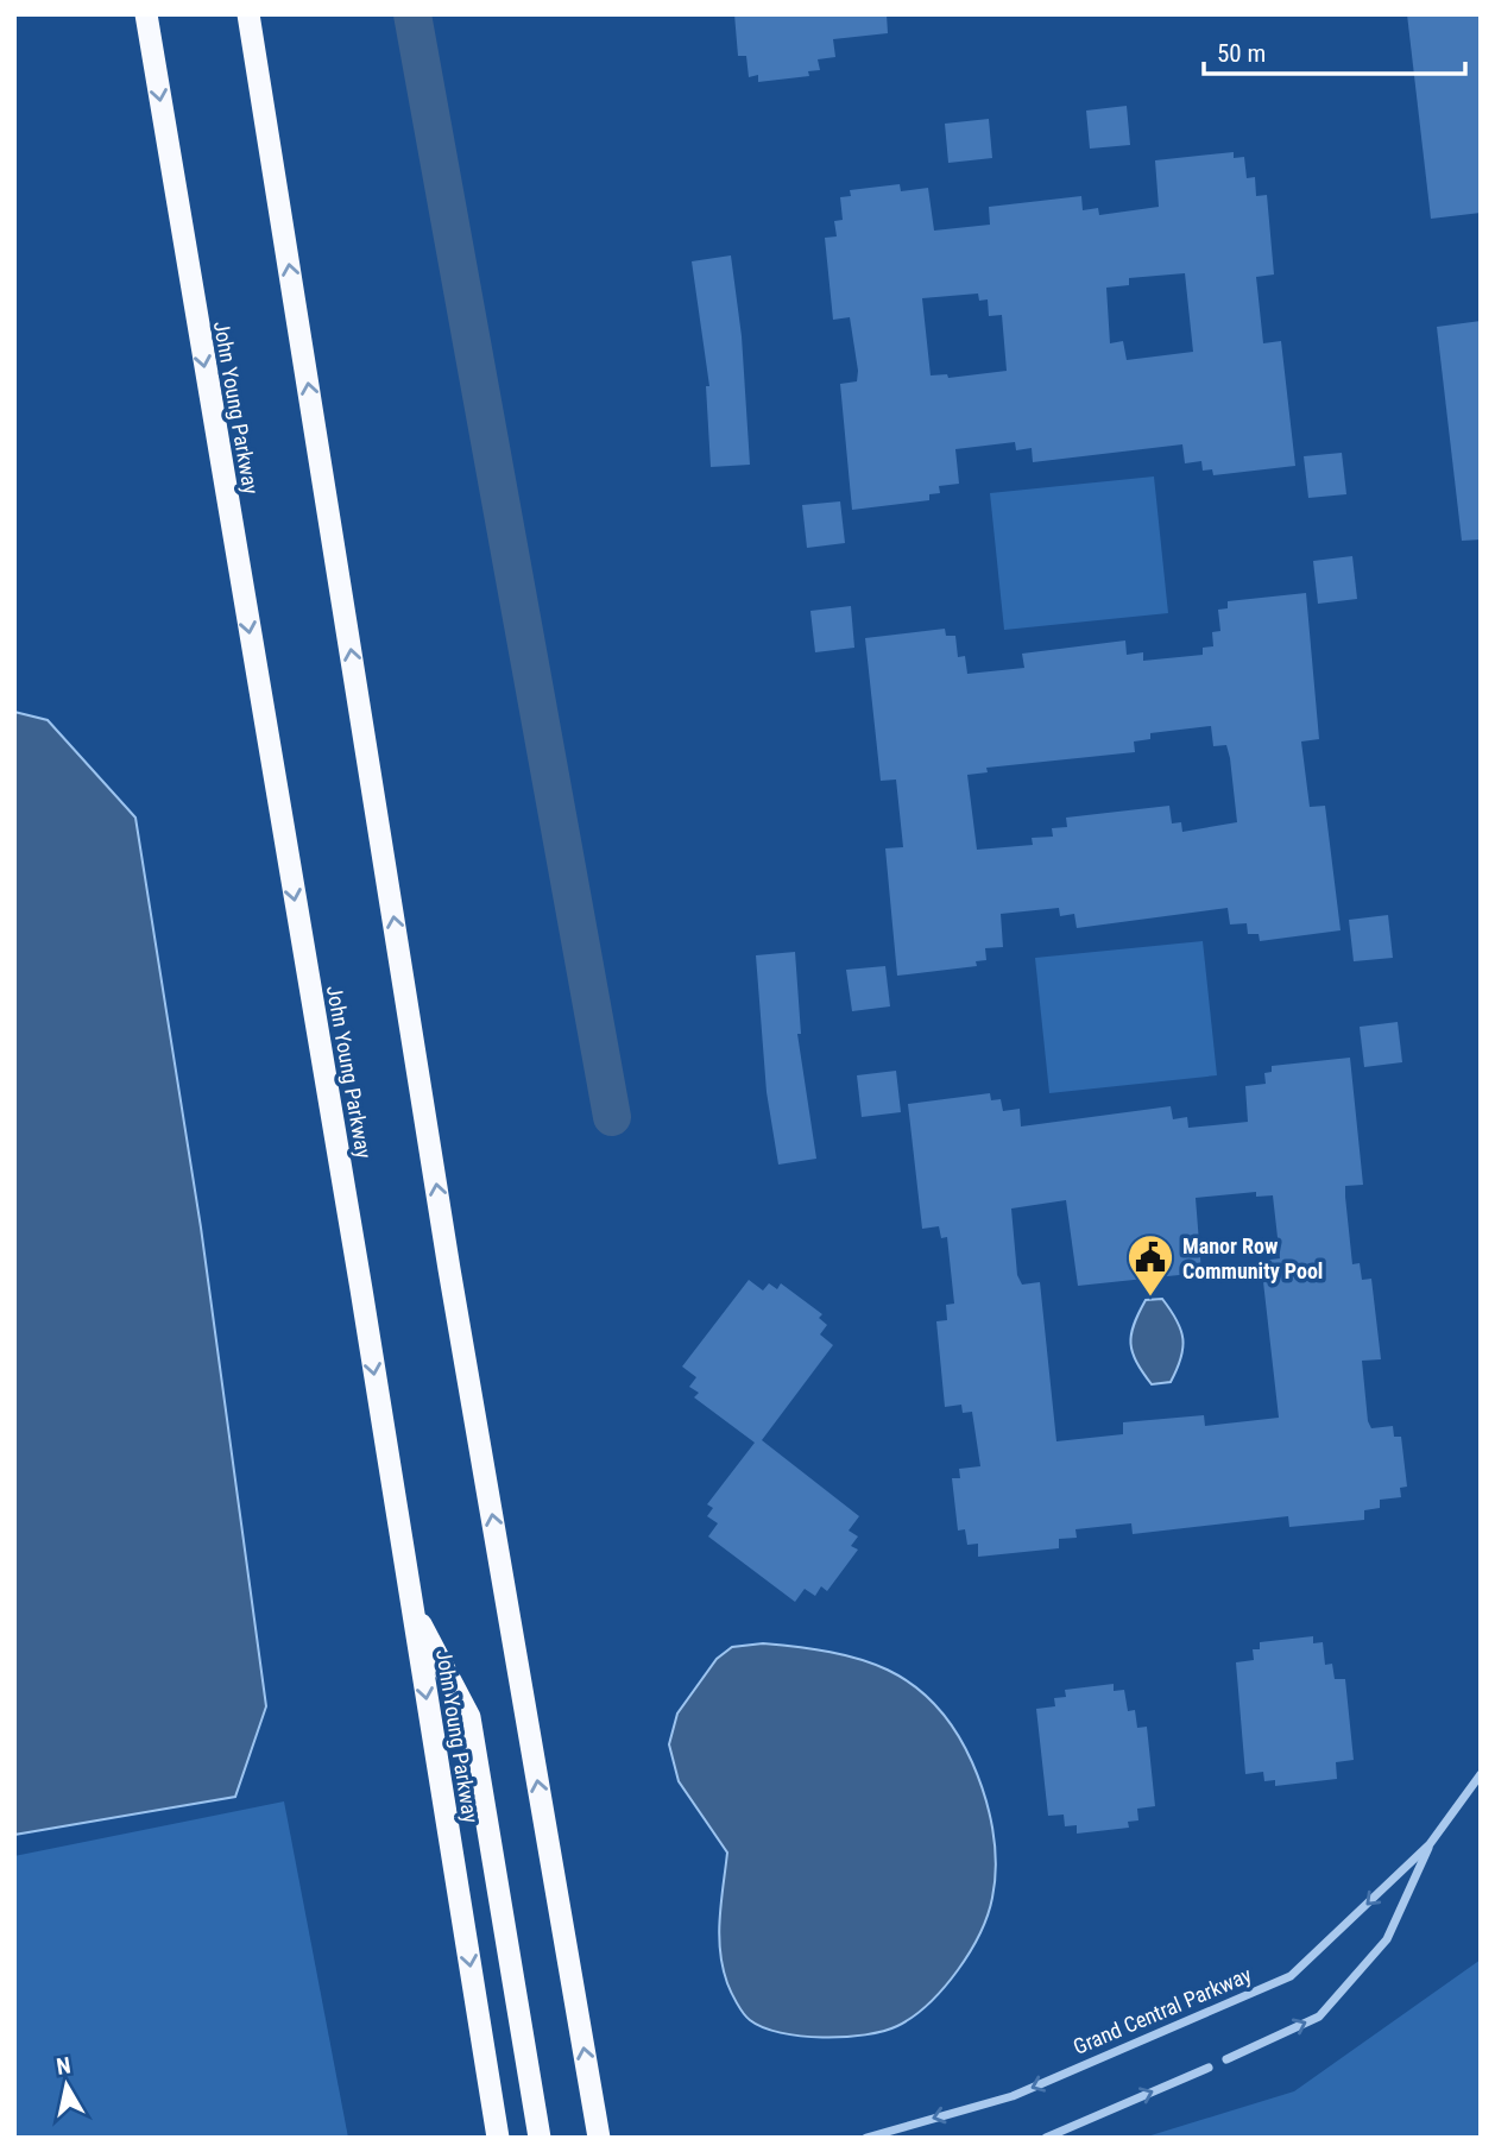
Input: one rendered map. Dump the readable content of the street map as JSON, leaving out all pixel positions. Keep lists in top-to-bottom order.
{
  "streets": {
    "highway": ["John Young Parkway"],
    "street": ["Grand Central Parkway"]
  },
  "places": {
    "public building": ["Manor Row Community Pool"]
  },
  "scale_bar": "50 m",
  "north": "top"
}
